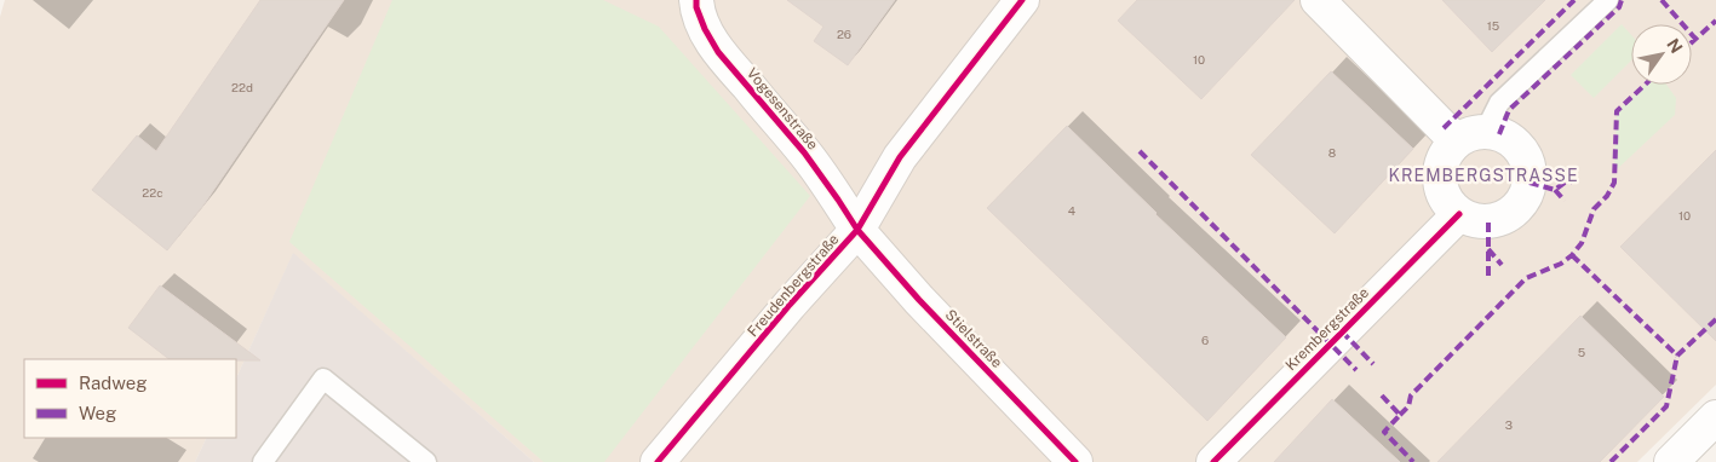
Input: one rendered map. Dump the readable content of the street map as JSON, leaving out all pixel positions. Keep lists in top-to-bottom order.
{
  "streets": {
    "street": [
      "Vogesenstraße",
      "Freudenbergstraße",
      "Krembergstraße",
      "Stielstraße"
    ]
  },
  "crossings": [
    ["Vogesenstraße", "Freudenbergstraße"],
    ["Vogesenstraße", "Stielstraße"],
    ["Freudenbergstraße", "Stielstraße"]
  ],
  "districts": ["KREMBERGSTRASSE"],
  "house_numbers": [
    "15",
    "26",
    "10",
    "22d",
    "8",
    "22c",
    "4",
    "10",
    "6",
    "5",
    "3"
  ],
  "legend": ["Radweg", "Weg"],
  "north": "top right"
}
